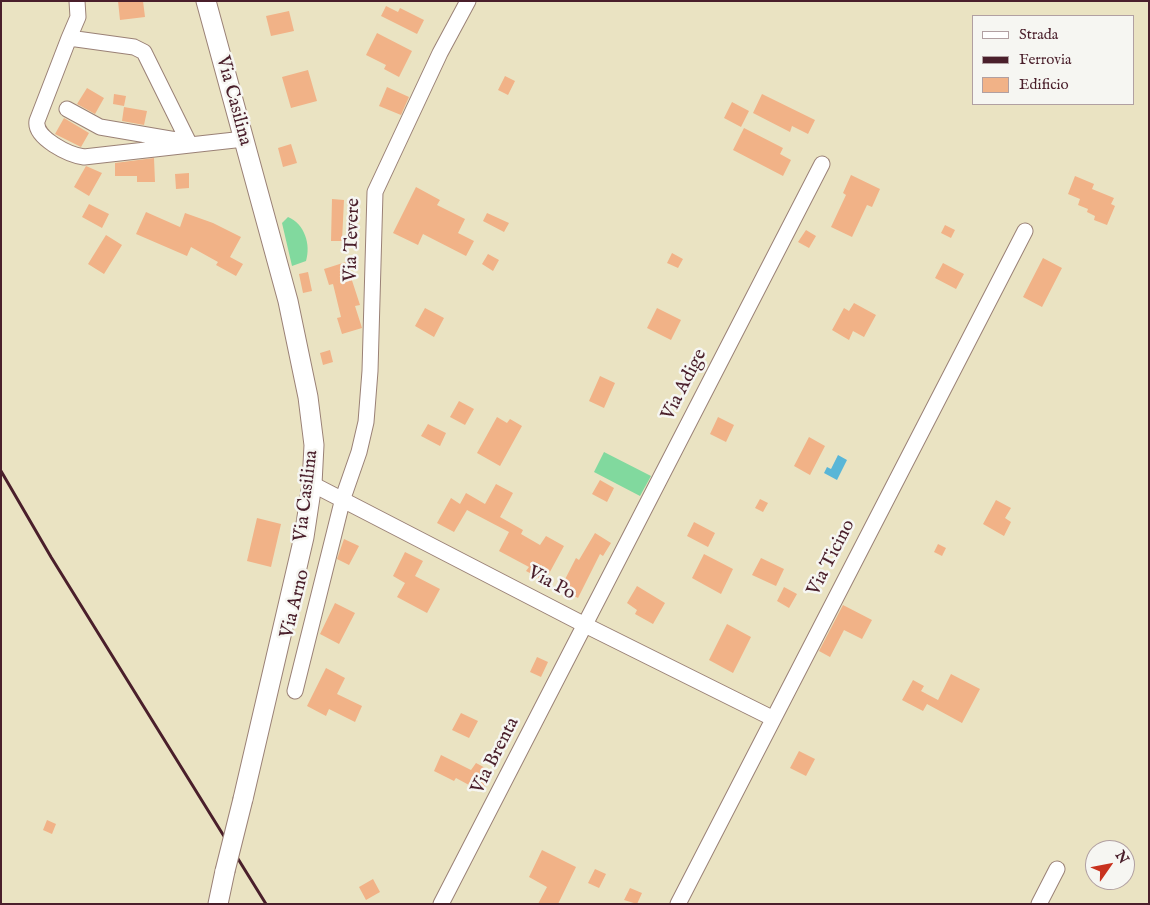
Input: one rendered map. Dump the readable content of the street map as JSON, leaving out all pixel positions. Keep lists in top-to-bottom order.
{
  "streets": {
    "main road": ["Via Casilina"],
    "street": [
      "Via Tevere",
      "Via Adige",
      "Via Ticino",
      "Via Po",
      "Via Arno",
      "Via Brenta"
    ]
  },
  "crossings": [
    ["Via Casilina", "Via Po"],
    ["Via Tevere", "Via Po"],
    ["Via Tevere", "Via Arno"],
    ["Via Adige", "Via Po"],
    ["Via Adige", "Via Brenta"],
    ["Via Ticino", "Via Po"],
    ["Via Po", "Via Arno"],
    ["Via Po", "Via Brenta"]
  ],
  "legend": ["Strada", "Ferrovia", "Edificio"],
  "north": "top right"
}
